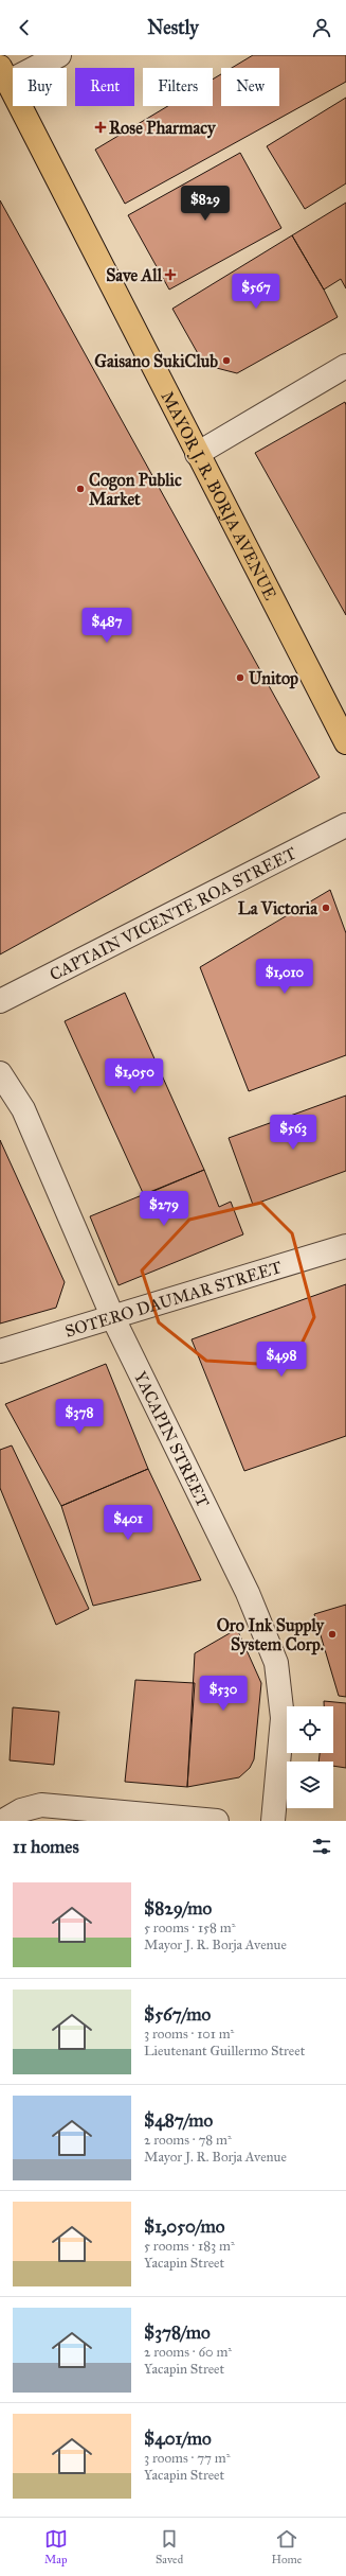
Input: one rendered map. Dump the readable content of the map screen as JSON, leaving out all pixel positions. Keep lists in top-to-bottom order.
{
  "streets": {
    "main road": ["MAYOR J. R. BORJA AVENUE"],
    "street": ["CAPTAIN VICENTE ROA STREET", "SOTERO DAUMAR STREET", "YACAPIN STREET"]
  },
  "crossings": [
    ["SOTERO DAUMAR STREET", "YACAPIN STREET"]
  ],
  "places": {
    "health": ["Rose Pharmacy", "Save All"],
    "other": [
      "Gaisano SukiClub",
      "Cogon Public Market",
      "Unitop",
      "La Victoria",
      "Oro Ink Supply System Corp."
    ]
  },
  "page": {
    "header": "Nestly",
    "chip": [
      "Buy",
      "Rent",
      "Filters",
      "New"
    ],
    "price": [
      "$829",
      "$567",
      "$487",
      "$1,010",
      "$1,050",
      "$563",
      "$279",
      "$498",
      "$378",
      "$401",
      "$530"
    ],
    "heading": "11 homes",
    "list": [
      {
        "name": "$829/mo",
        "note": "5 rooms · 158 m² · Mayor J. R. Borja Avenue"
      },
      {
        "name": "$567/mo",
        "note": "3 rooms · 101 m² · Lieutenant Guillermo Street"
      },
      {
        "name": "$487/mo",
        "note": "2 rooms · 78 m² · Mayor J. R. Borja Avenue"
      },
      {
        "name": "$1,050/mo",
        "note": "5 rooms · 183 m² · Yacapin Street"
      },
      {
        "name": "$378/mo",
        "note": "2 rooms · 60 m² · Yacapin Street"
      },
      {
        "name": "$401/mo",
        "note": "3 rooms · 77 m² · Yacapin Street"
      }
    ],
    "tabs": ["Map", "Saved", "Home"]
  }
}
